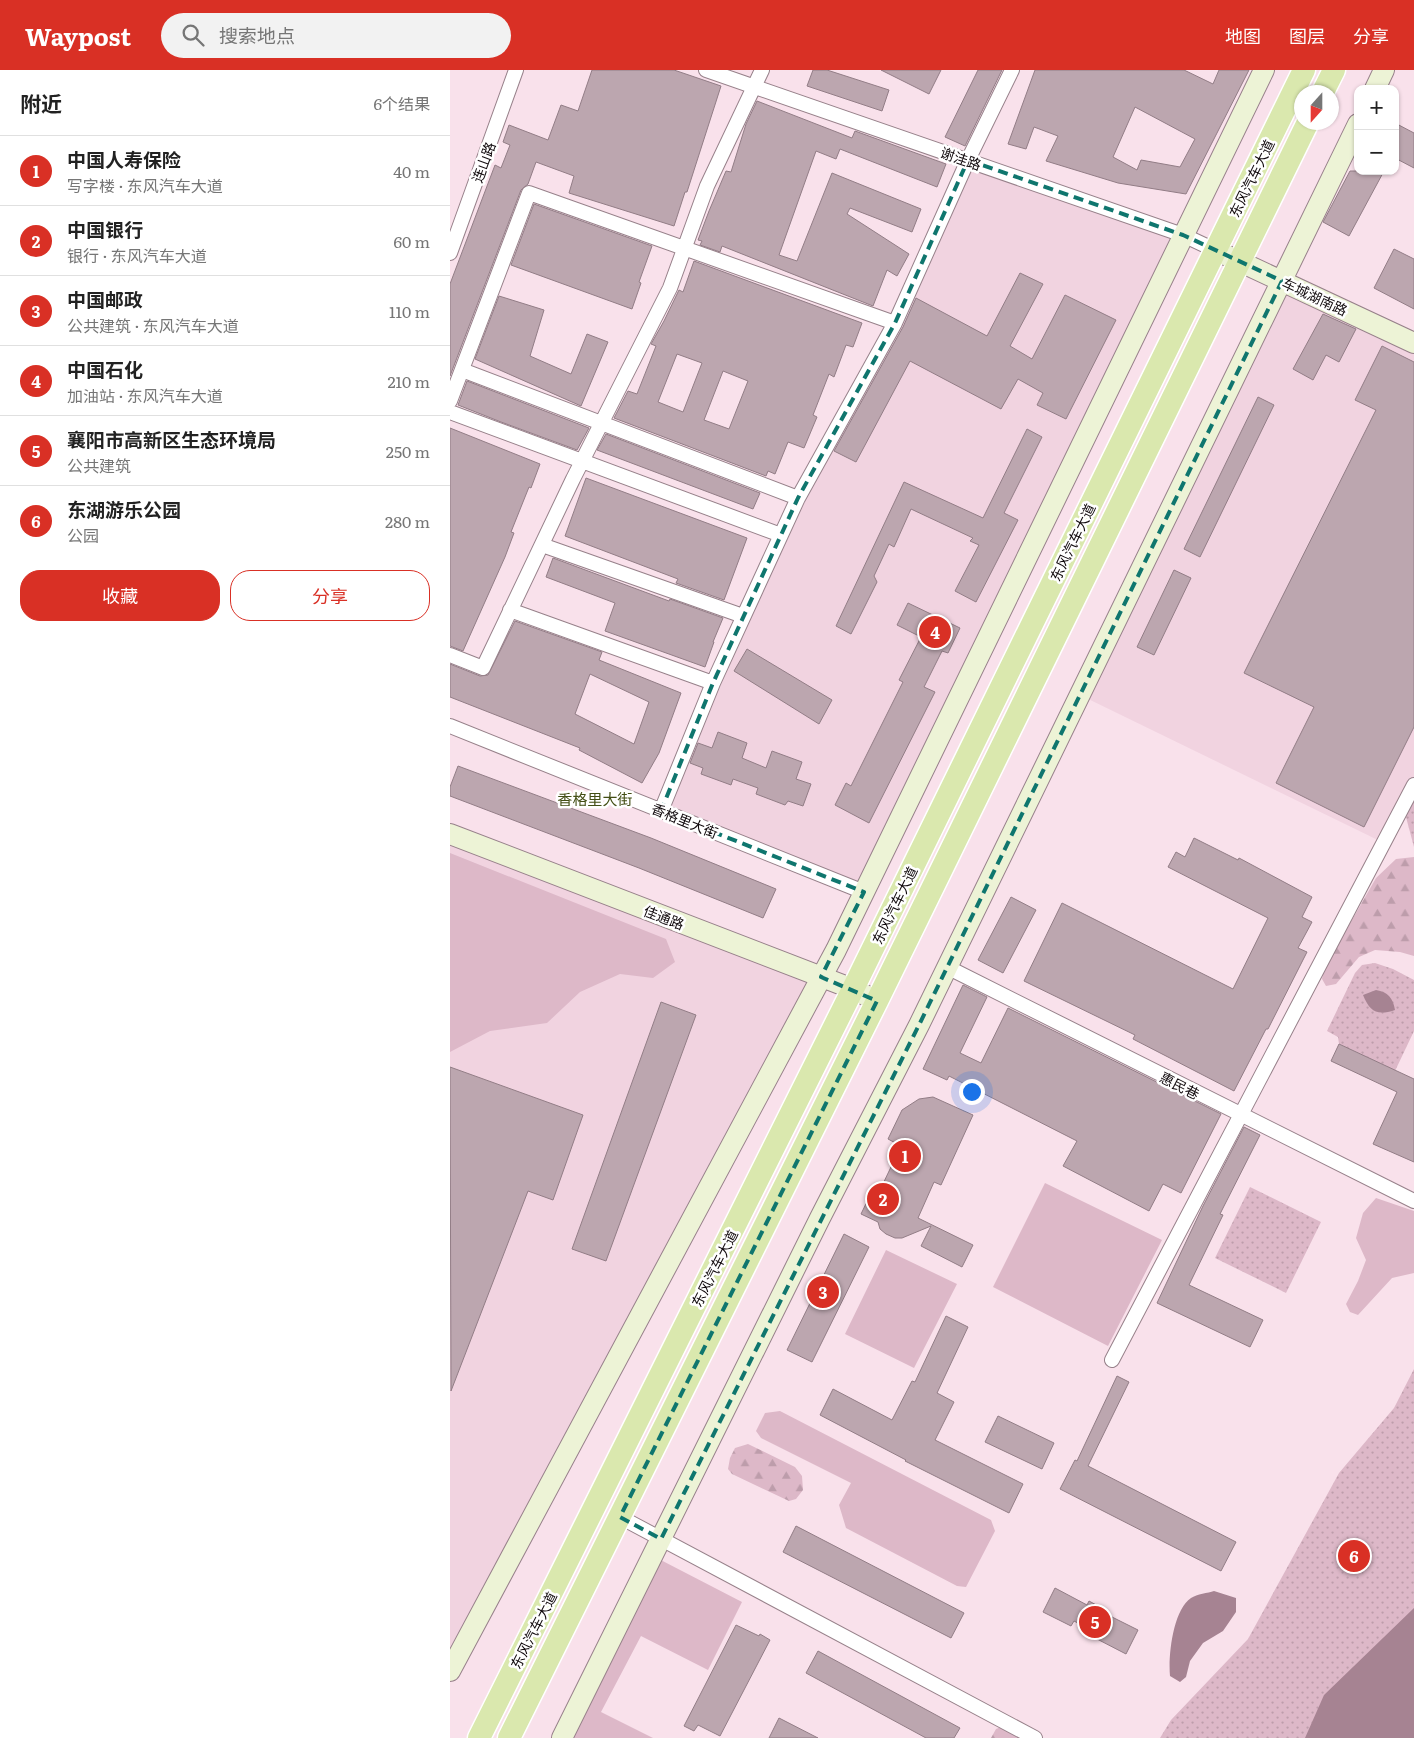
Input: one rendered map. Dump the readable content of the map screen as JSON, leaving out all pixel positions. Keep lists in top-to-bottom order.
{
  "streets": {
    "main road": ["东风汽车大道"],
    "street": [
      "谢洼路",
      "连山路",
      "车城湖南路",
      "香格里大街",
      "佳通路",
      "惠民巷"
    ]
  },
  "crossings": [
    ["谢洼路", "东风汽车大道"],
    ["谢洼路", "车城湖南路"],
    ["东风汽车大道", "车城湖南路"],
    ["东风汽车大道", "佳通路"]
  ],
  "districts": ["香格里大街"],
  "north": "bottom",
  "page": {
    "header": "Waypost",
    "search": "搜索地点",
    "nav": ["地图", "图层", "分享"],
    "heading": ["附近", "6个结果"],
    "map_buttons": ["+", "−"],
    "list": [
      {
        "mark": "1",
        "name": "中国人寿保险",
        "note": "写字楼 · 东风汽车大道",
        "value": "40 m"
      },
      {
        "mark": "2",
        "name": "中国银行",
        "note": "银行 · 东风汽车大道",
        "value": "60 m"
      },
      {
        "mark": "3",
        "name": "中国邮政",
        "note": "公共建筑 · 东风汽车大道",
        "value": "110 m"
      },
      {
        "mark": "4",
        "name": "中国石化",
        "note": "加油站 · 东风汽车大道",
        "value": "210 m"
      },
      {
        "mark": "5",
        "name": "襄阳市高新区生态环境局",
        "note": "公共建筑",
        "value": "250 m"
      },
      {
        "mark": "6",
        "name": "东湖游乐公园",
        "note": "公园",
        "value": "280 m"
      }
    ],
    "buttons": ["收藏", "分享"],
    "pins": [
      "4",
      "1",
      "2",
      "3",
      "6",
      "5"
    ]
  }
}
